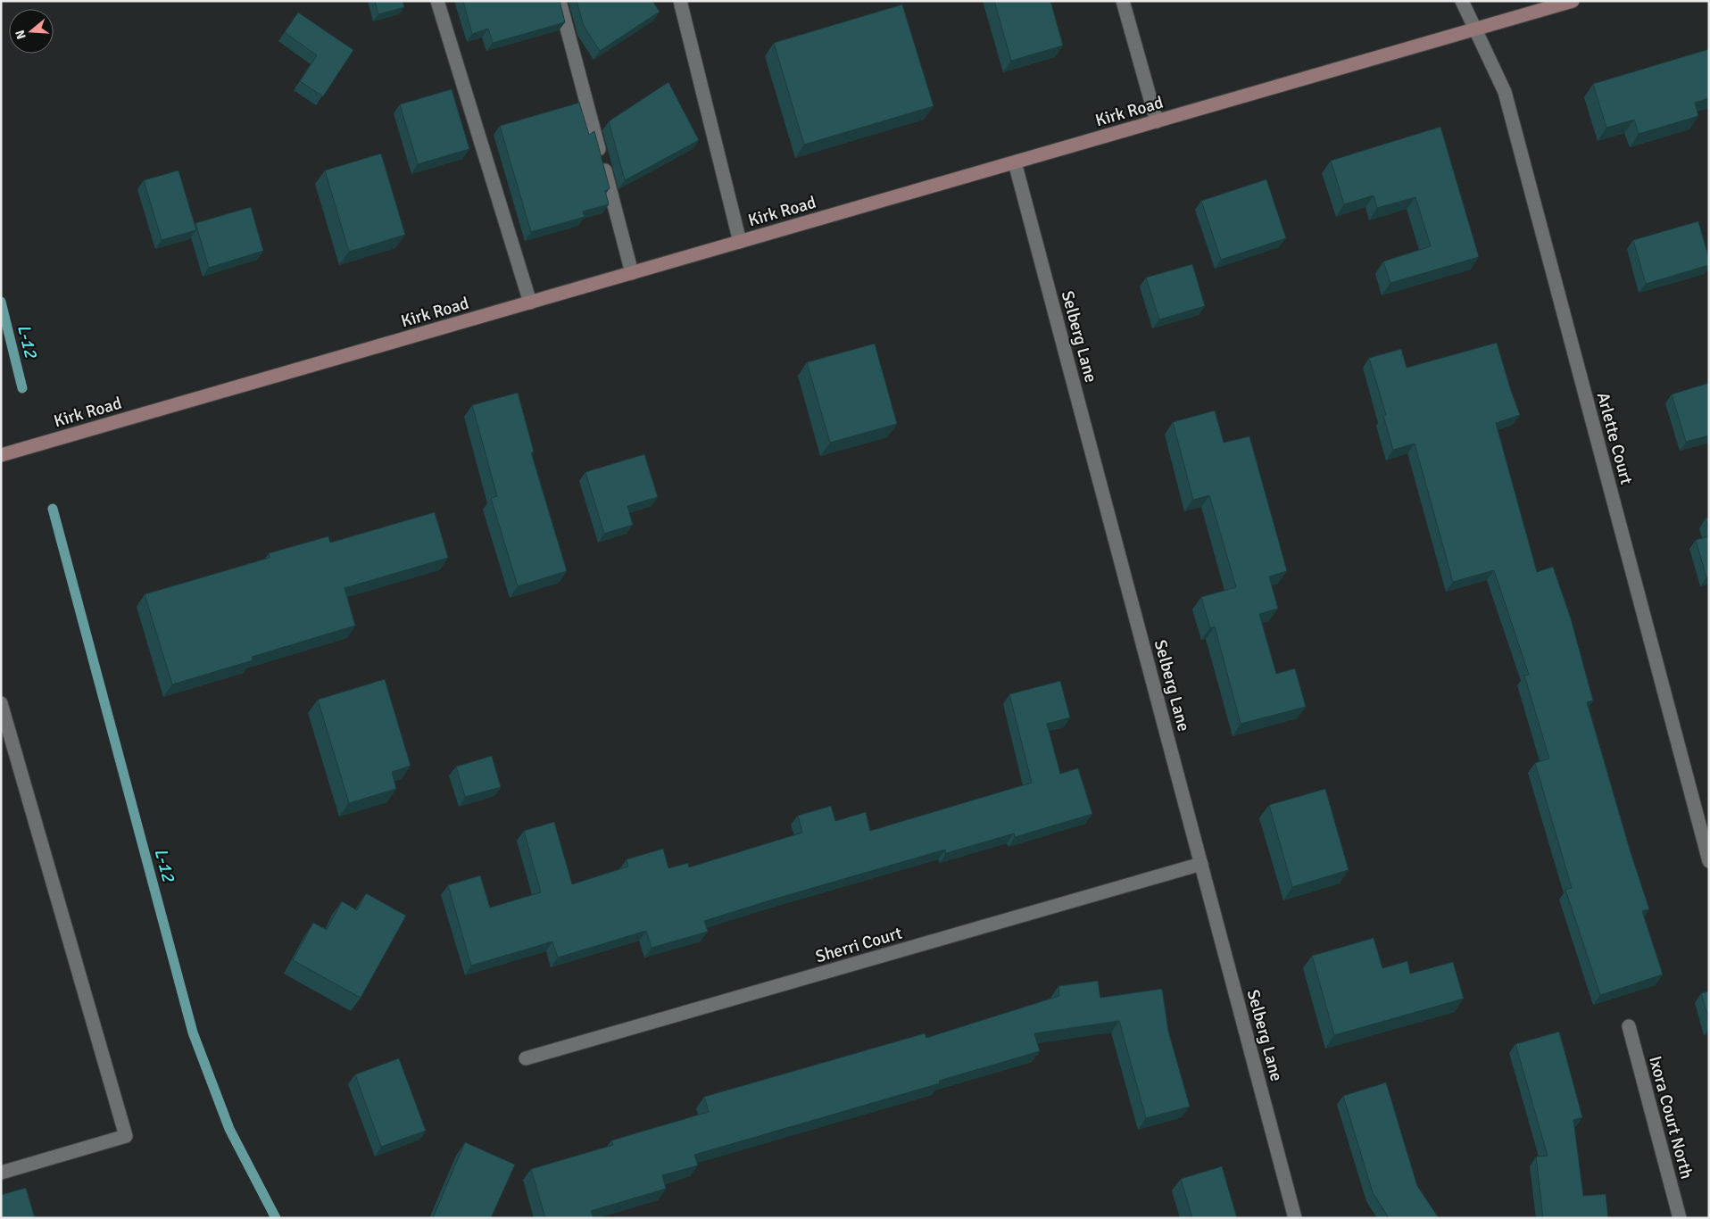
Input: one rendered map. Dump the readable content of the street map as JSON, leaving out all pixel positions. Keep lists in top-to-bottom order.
{
  "streets": {
    "street": [
      "Kirk Road",
      "Selberg Lane",
      "Arlette Court",
      "Sherri Court",
      "Ixora Court North"
    ]
  },
  "crossings": [
    ["Kirk Road", "Selberg Lane"],
    ["Kirk Road", "Arlette Court"],
    ["Selberg Lane", "Sherri Court"]
  ],
  "water": ["L-12"],
  "north": "left"
}
